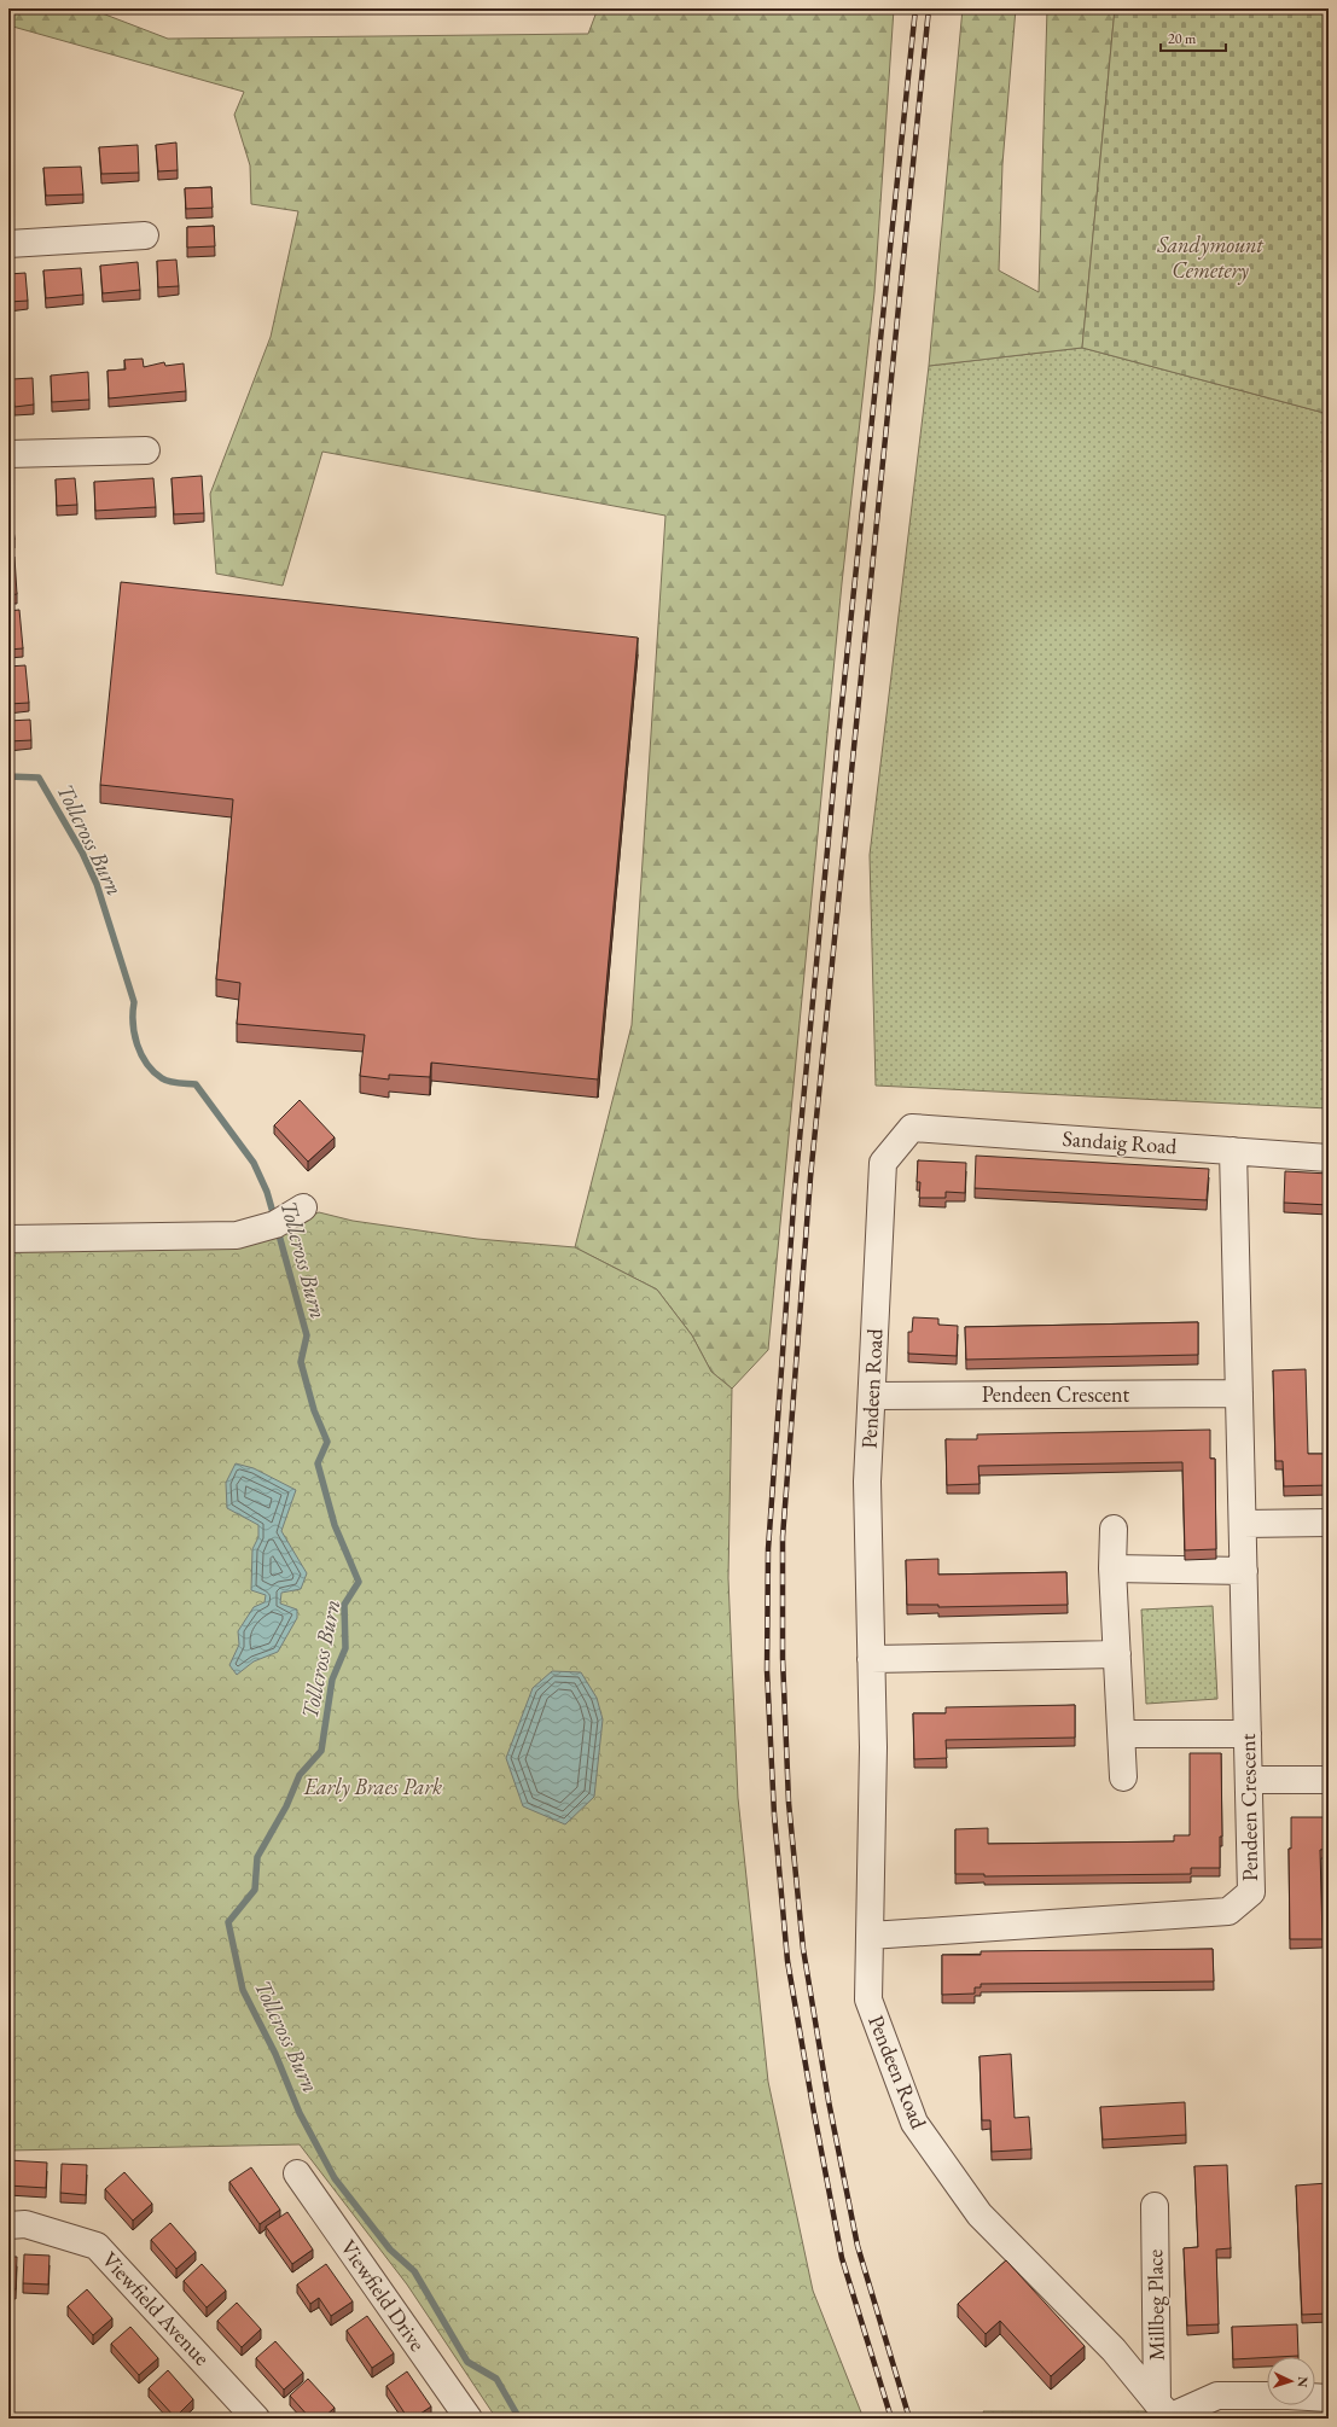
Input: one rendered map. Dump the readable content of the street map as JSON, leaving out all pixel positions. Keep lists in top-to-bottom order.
{
  "streets": {
    "street": [
      "Sandaig Road",
      "Pendeen Road",
      "Pendeen Crescent",
      "Viewfield Drive",
      "Millbeg Place",
      "Viewfield Avenue"
    ]
  },
  "crossings": [
    ["Sandaig Road", "Pendeen Road"],
    ["Sandaig Road", "Pendeen Crescent"],
    ["Pendeen Road", "Pendeen Crescent"],
    ["Pendeen Road", "Millbeg Place"]
  ],
  "water": ["Tollcross Burn"],
  "parks": ["Sandymount Cemetery", "Early Braes Park"],
  "scale_bar": "20 m",
  "north": "right"
}
